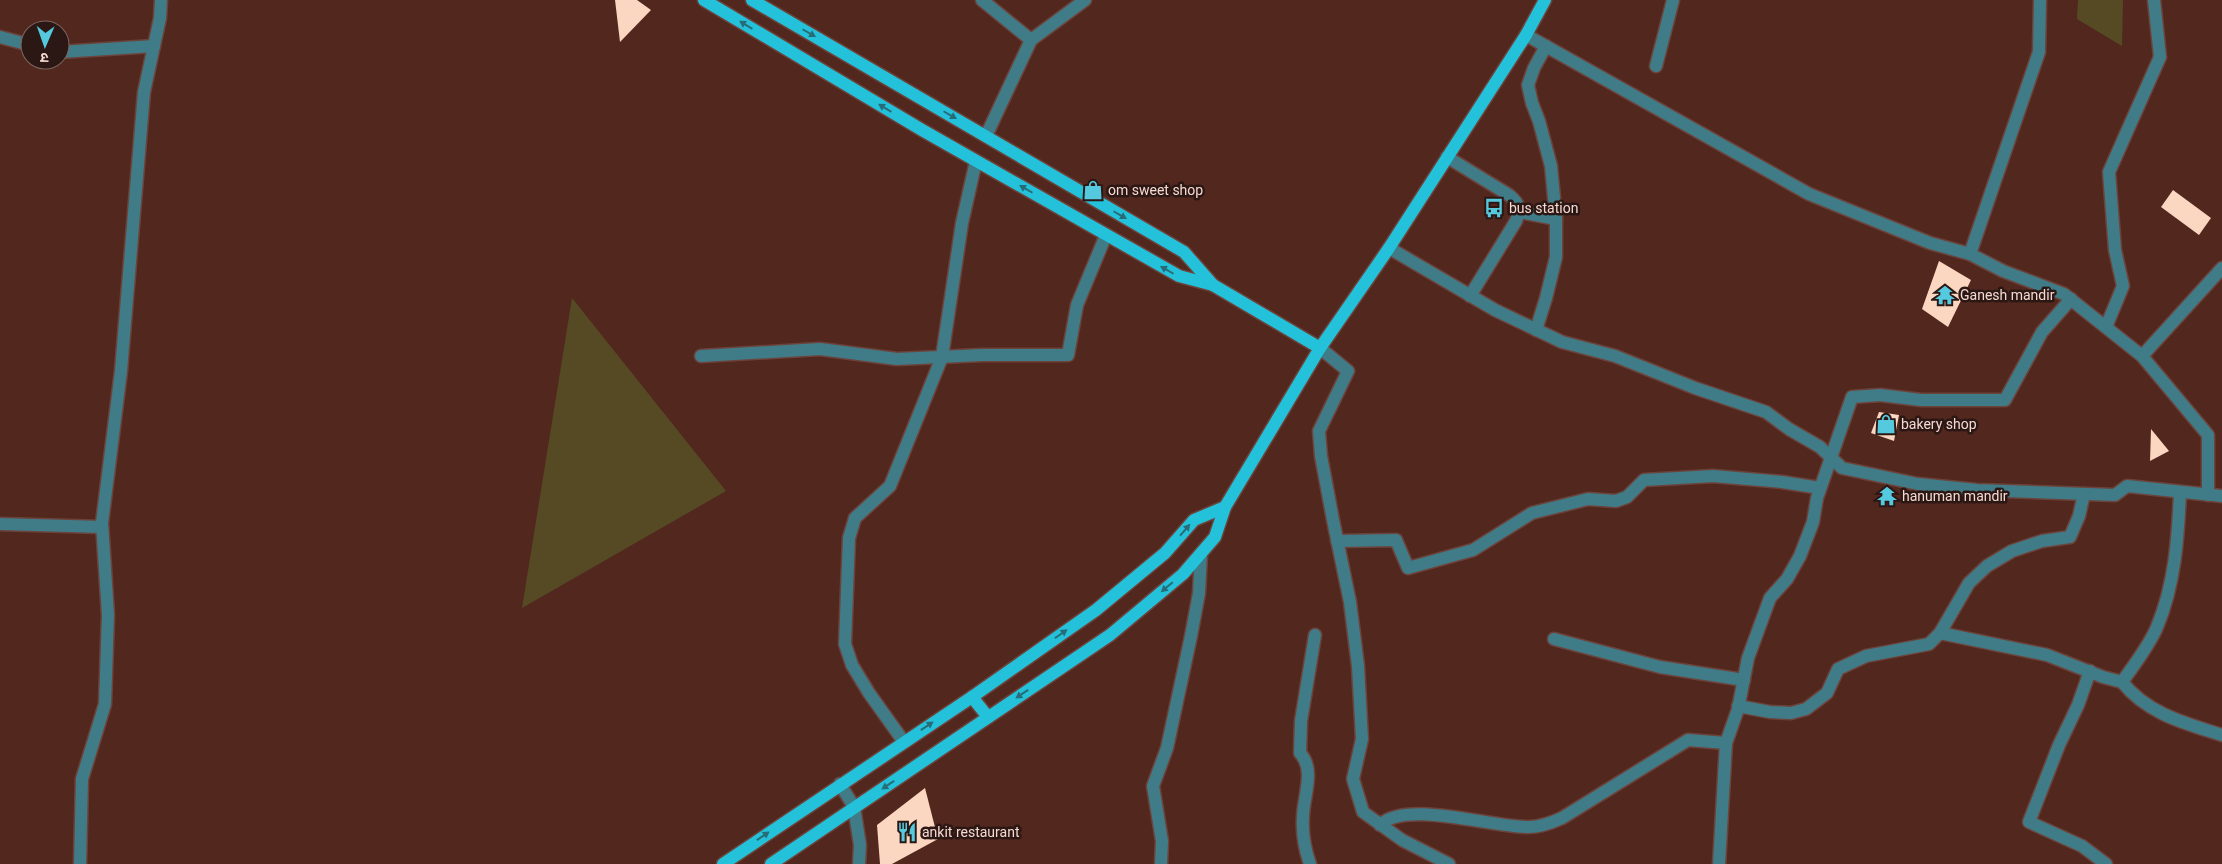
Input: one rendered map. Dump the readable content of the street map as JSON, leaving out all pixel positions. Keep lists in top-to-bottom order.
{
  "places": {
    "shop": ["om sweet shop", "bakery shop"],
    "bus stop": ["bus station"],
    "temple": ["Ganesh mandir", "hanuman mandir"],
    "restaurant": ["ankit restaurant"]
  },
  "north": "bottom"
}
